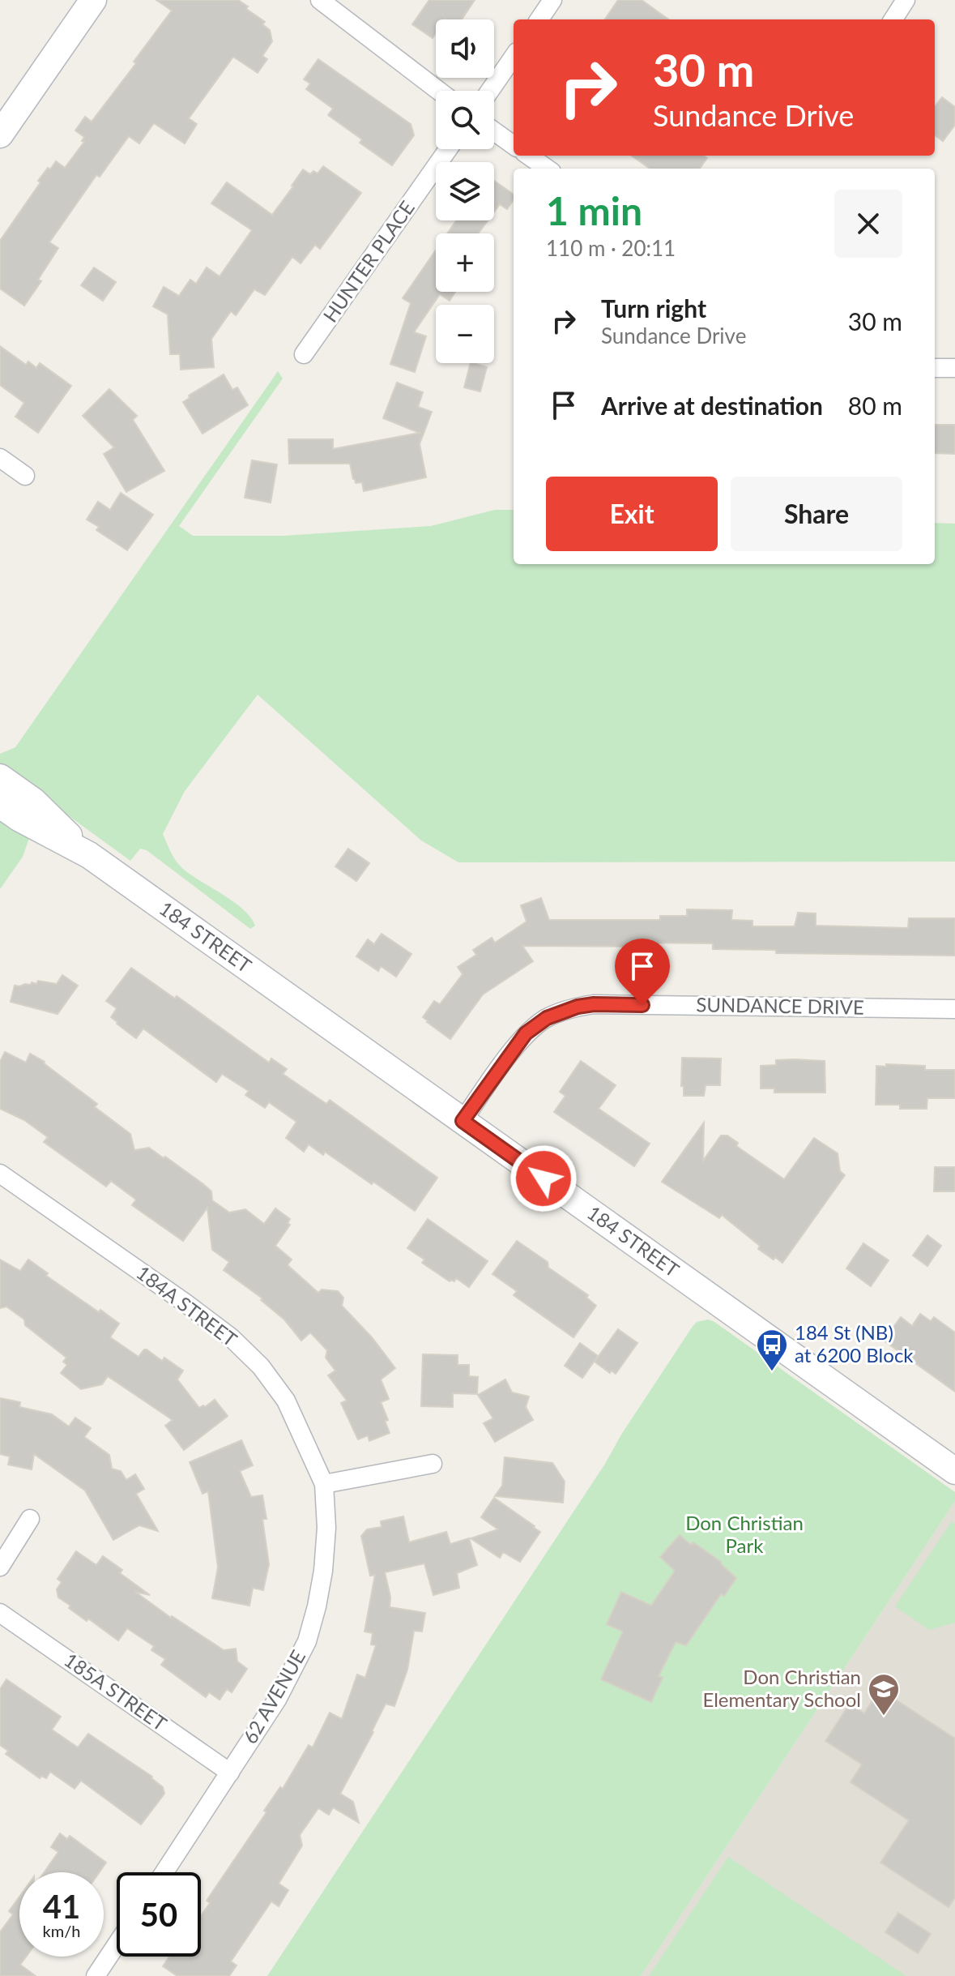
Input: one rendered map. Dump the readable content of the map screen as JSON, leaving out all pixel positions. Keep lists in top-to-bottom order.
{
  "streets": {
    "main road": ["184 STREET"],
    "street": [
      "HUNTER PLACE",
      "SUNDANCE DRIVE",
      "184A STREET",
      "185A STREET",
      "62 AVENUE"
    ]
  },
  "crossings": [
    ["184 STREET", "SUNDANCE DRIVE"],
    ["184A STREET", "62 AVENUE"],
    ["185A STREET", "62 AVENUE"]
  ],
  "parks": ["Don Christian Park"],
  "places": {
    "bus stop": ["184 St (NB) at 6200 Block"],
    "school or university": ["Don Christian Elementary School"]
  },
  "page": {
    "map_buttons": ["+", "−"],
    "turn": ["30 m", "Sundance Drive"],
    "heading": ["1 min", "110 m · 20:11"],
    "list": [
      {
        "name": "Turn right",
        "note": "Sundance Drive",
        "value": "30 m"
      },
      {
        "name": "Arrive at destination",
        "value": "80 m"
      }
    ],
    "buttons": ["Exit", "Share"],
    "speed": "41 km/h",
    "limit": "50"
  }
}
